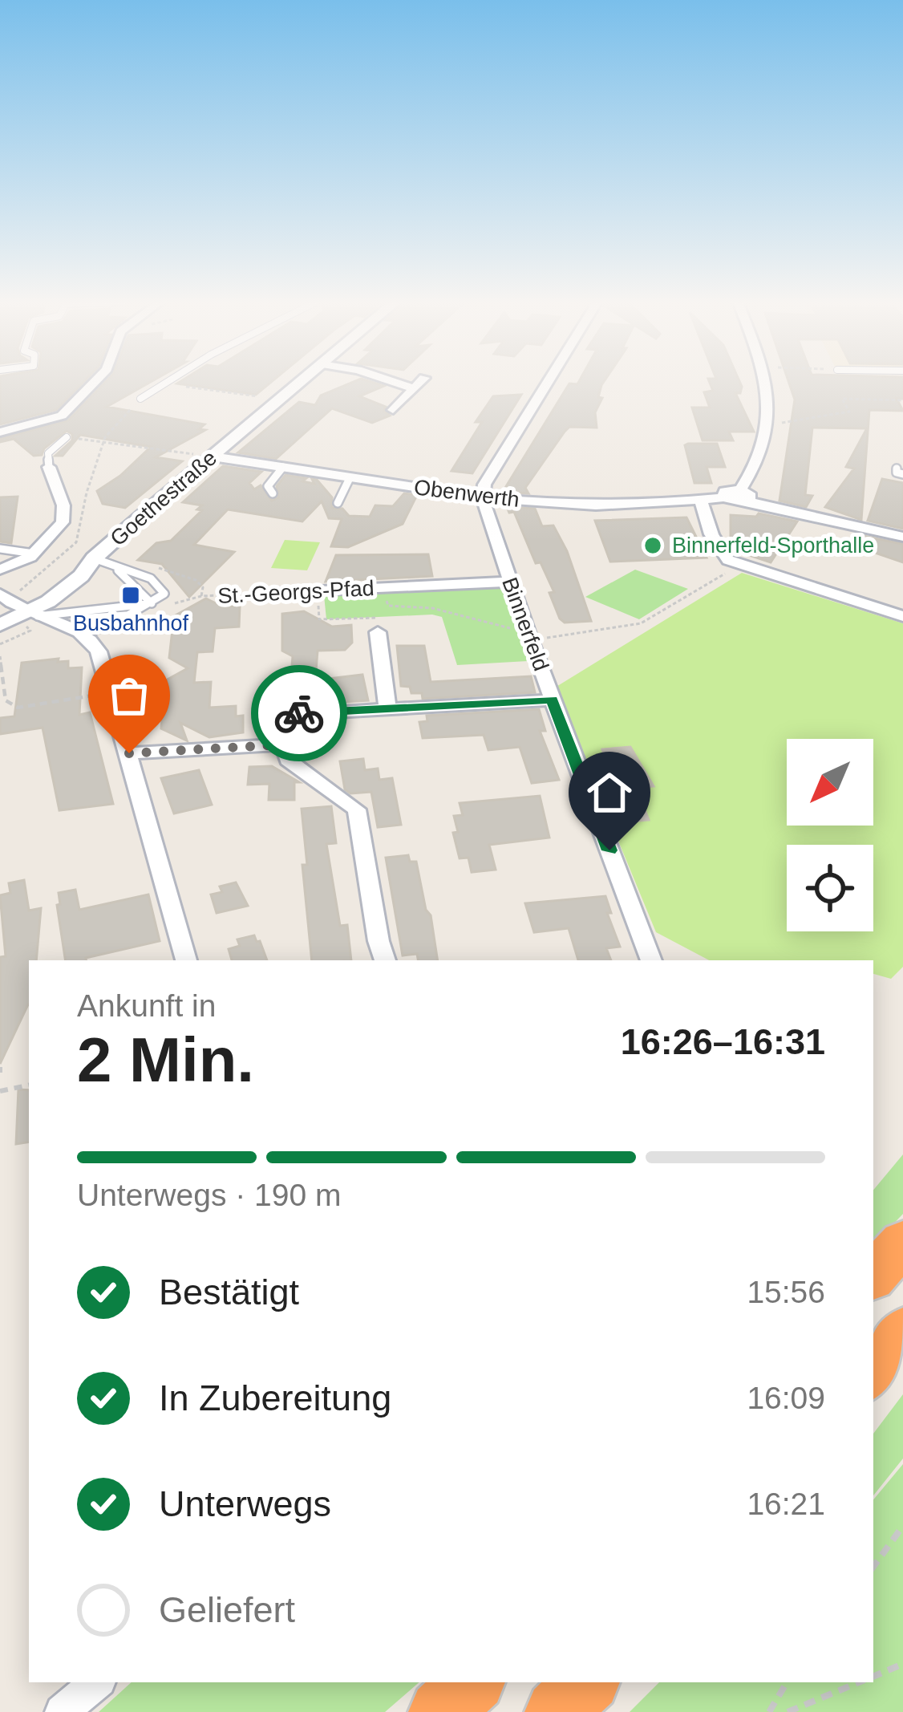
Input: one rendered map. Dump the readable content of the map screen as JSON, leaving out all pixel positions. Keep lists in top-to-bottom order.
{
  "streets": {
    "street": [
      "Obenwerth",
      "Goethestraße",
      "St.-Georgs-Pfad",
      "Binnerfeld"
    ]
  },
  "crossings": [
    ["Obenwerth", "Goethestraße"],
    ["Obenwerth", "Binnerfeld"],
    ["St.-Georgs-Pfad", "Binnerfeld"]
  ],
  "places": {
    "other": ["Binnerfeld-Sporthalle"],
    "transit": ["Busbahnhof"]
  },
  "north": "bottom left",
  "page": {
    "heading": ["2 Min.", "Ankunft in", "16:26–16:31"],
    "bar": "Unterwegs · 190 m",
    "list": [
      ["Bestätigt", "15:56"],
      ["In Zubereitung", "16:09"],
      ["Unterwegs", "16:21"],
      "Geliefert"
    ]
  }
}
